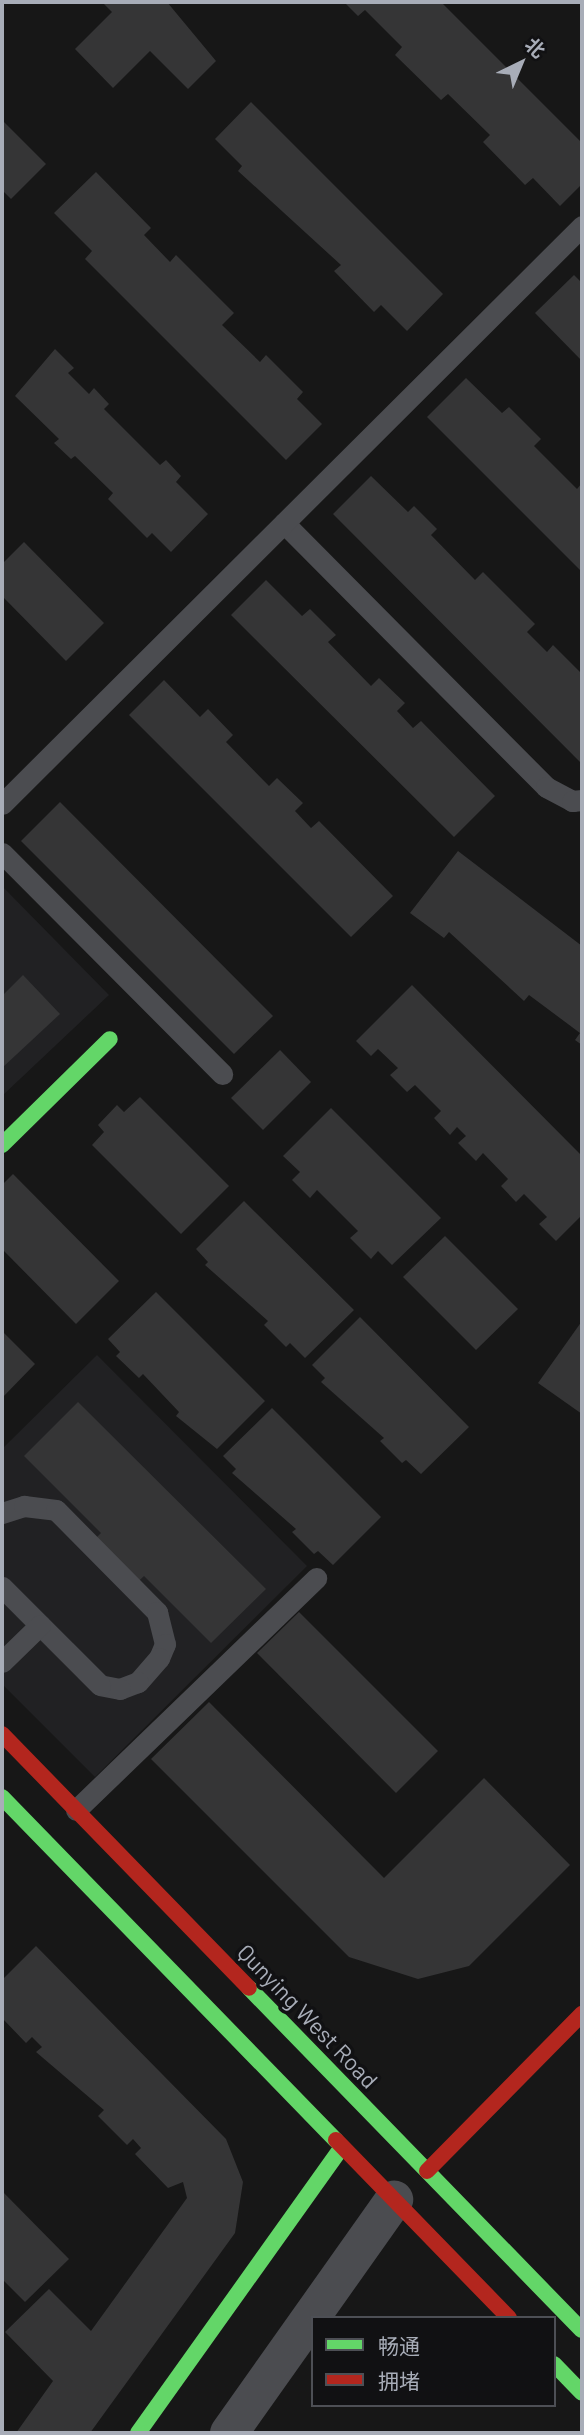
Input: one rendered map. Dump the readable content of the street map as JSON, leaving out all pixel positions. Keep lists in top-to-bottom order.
{
  "streets": {
    "main road": ["Qunying West Road"]
  },
  "legend": ["畅通", "拥堵"],
  "north": "top right"
}
